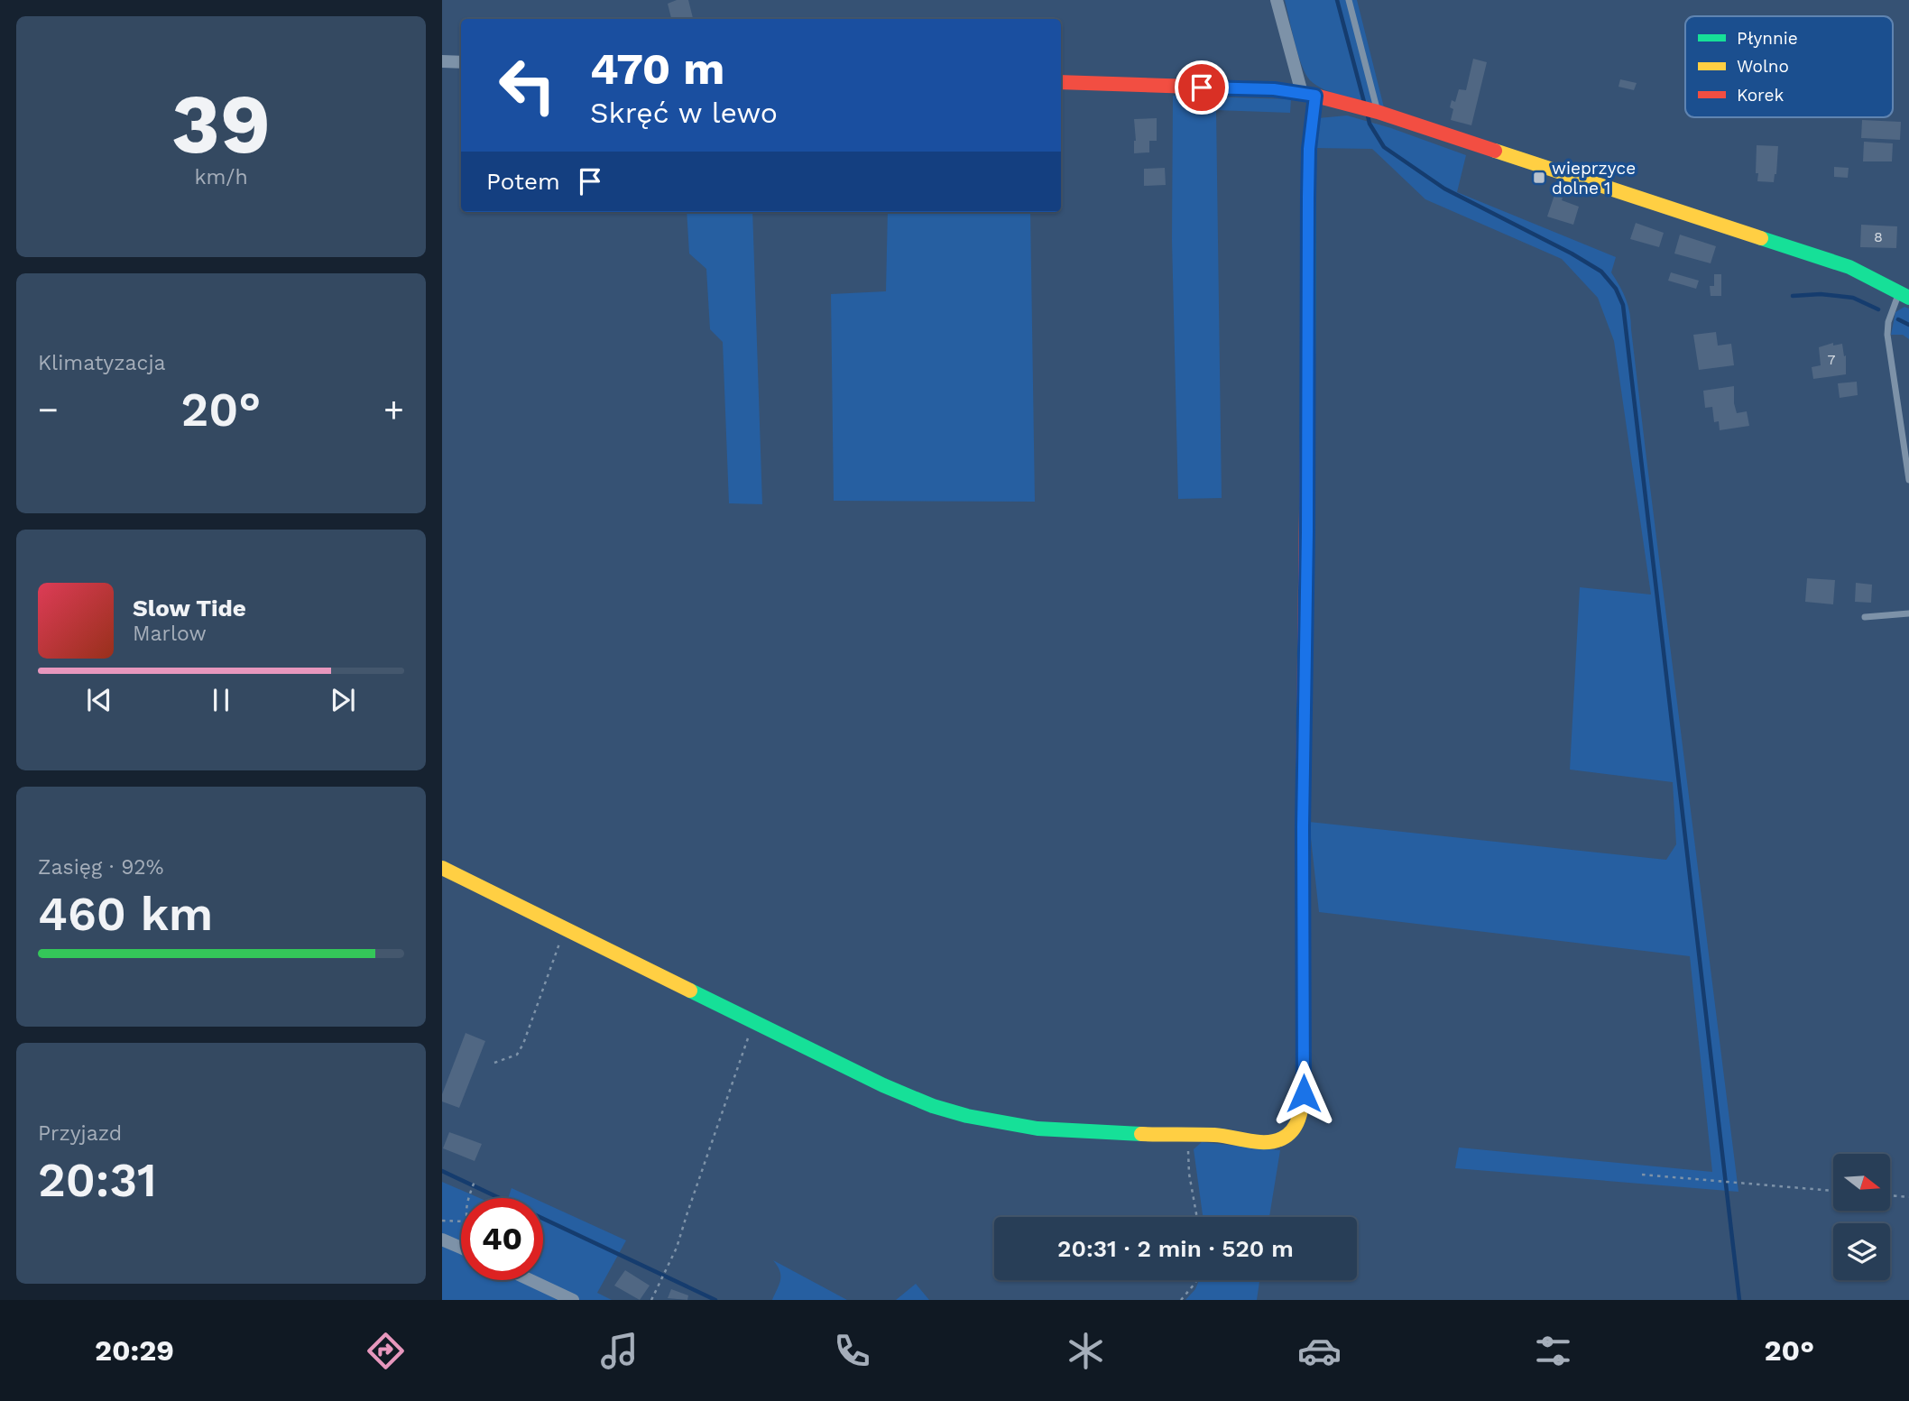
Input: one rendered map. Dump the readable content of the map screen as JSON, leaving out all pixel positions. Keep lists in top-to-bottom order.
{
  "places": {
    "transit": ["wieprzyce dolne 1"]
  },
  "house_numbers": ["8", "7"],
  "legend": ["Płynnie", "Wolno", "Korek"],
  "north": "right",
  "page": {
    "tile": [
      ["39", "km/h"],
      "Klimatyzacja",
      ["Zasięg · 92%", "460 km"],
      ["Przyjazd", "20:31"]
    ],
    "turn": ["470 m", "Skręć w lewo"],
    "then": "Potem",
    "heat": ["−", "20°", "+"],
    "song": ["Slow Tide", "Marlow"],
    "limit": "40",
    "trip": "20:31 · 2 min · 520 m",
    "tabs": ["20:29", "20°"]
  }
}
